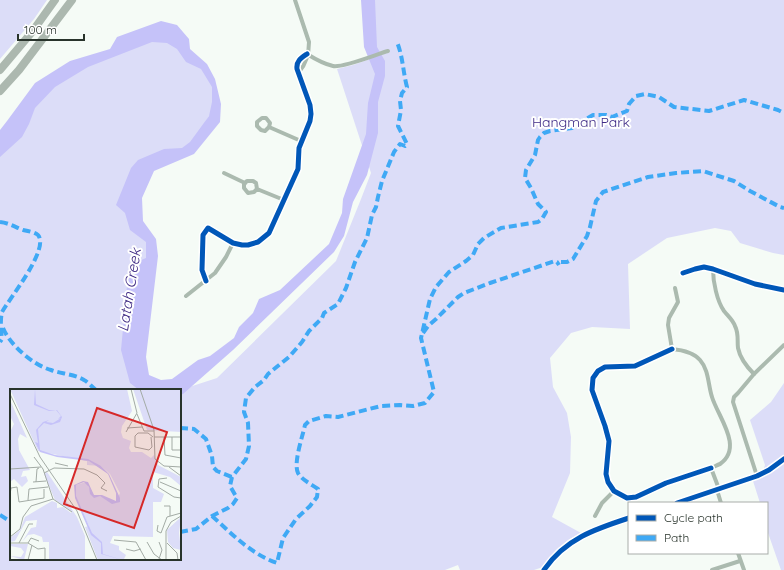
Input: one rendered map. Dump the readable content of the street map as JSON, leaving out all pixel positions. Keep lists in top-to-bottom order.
{
  "water": ["Latah Creek"],
  "parks": ["Hangman Park"],
  "legend": ["Cycle path", "Path"],
  "scale_bar": "100 m"
}
